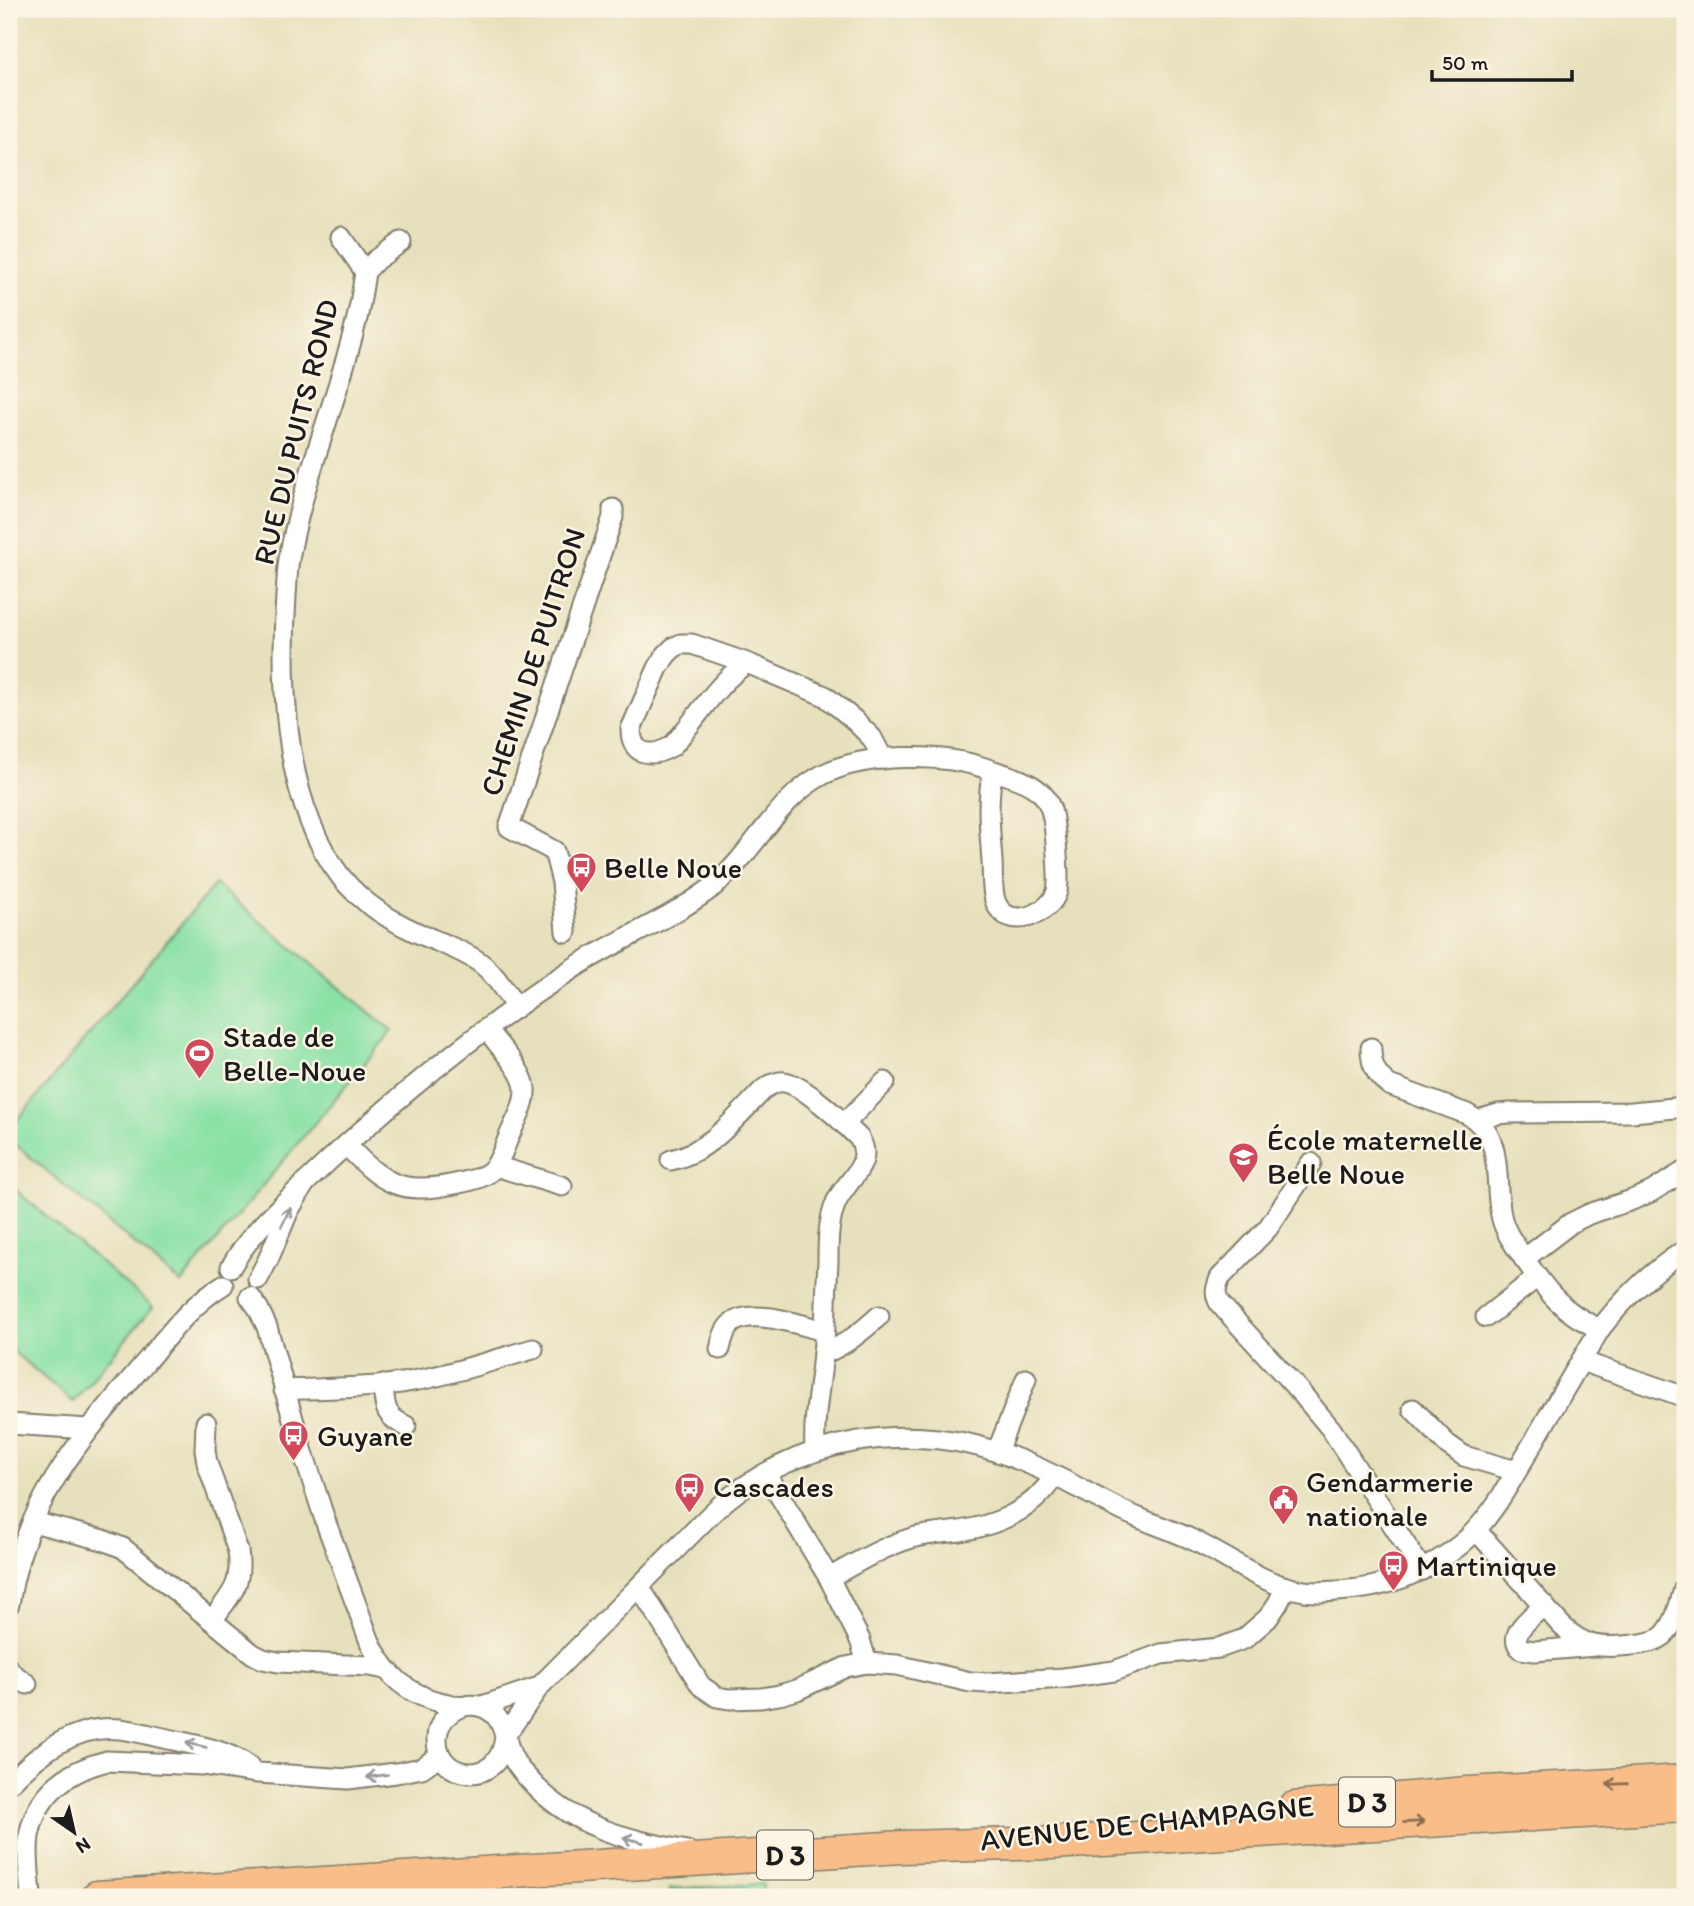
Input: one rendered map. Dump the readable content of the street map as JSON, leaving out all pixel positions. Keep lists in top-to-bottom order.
{
  "streets": {
    "main road": ["D 3", "AVENUE DE CHAMPAGNE"],
    "street": ["RUE DU PUITS ROND", "CHEMIN DE PUITRON"]
  },
  "crossings": [
    ["D 3", "AVENUE DE CHAMPAGNE"]
  ],
  "places": {
    "bus stop": [
      "Belle Noue",
      "Guyane",
      "Cascades",
      "Martinique"
    ],
    "sports": ["Stade de Belle-Noue"],
    "school or university": ["École maternelle Belle Noue"],
    "public building": ["Gendarmerie nationale"]
  },
  "scale_bar": "50 m",
  "north": "bottom right"
}
